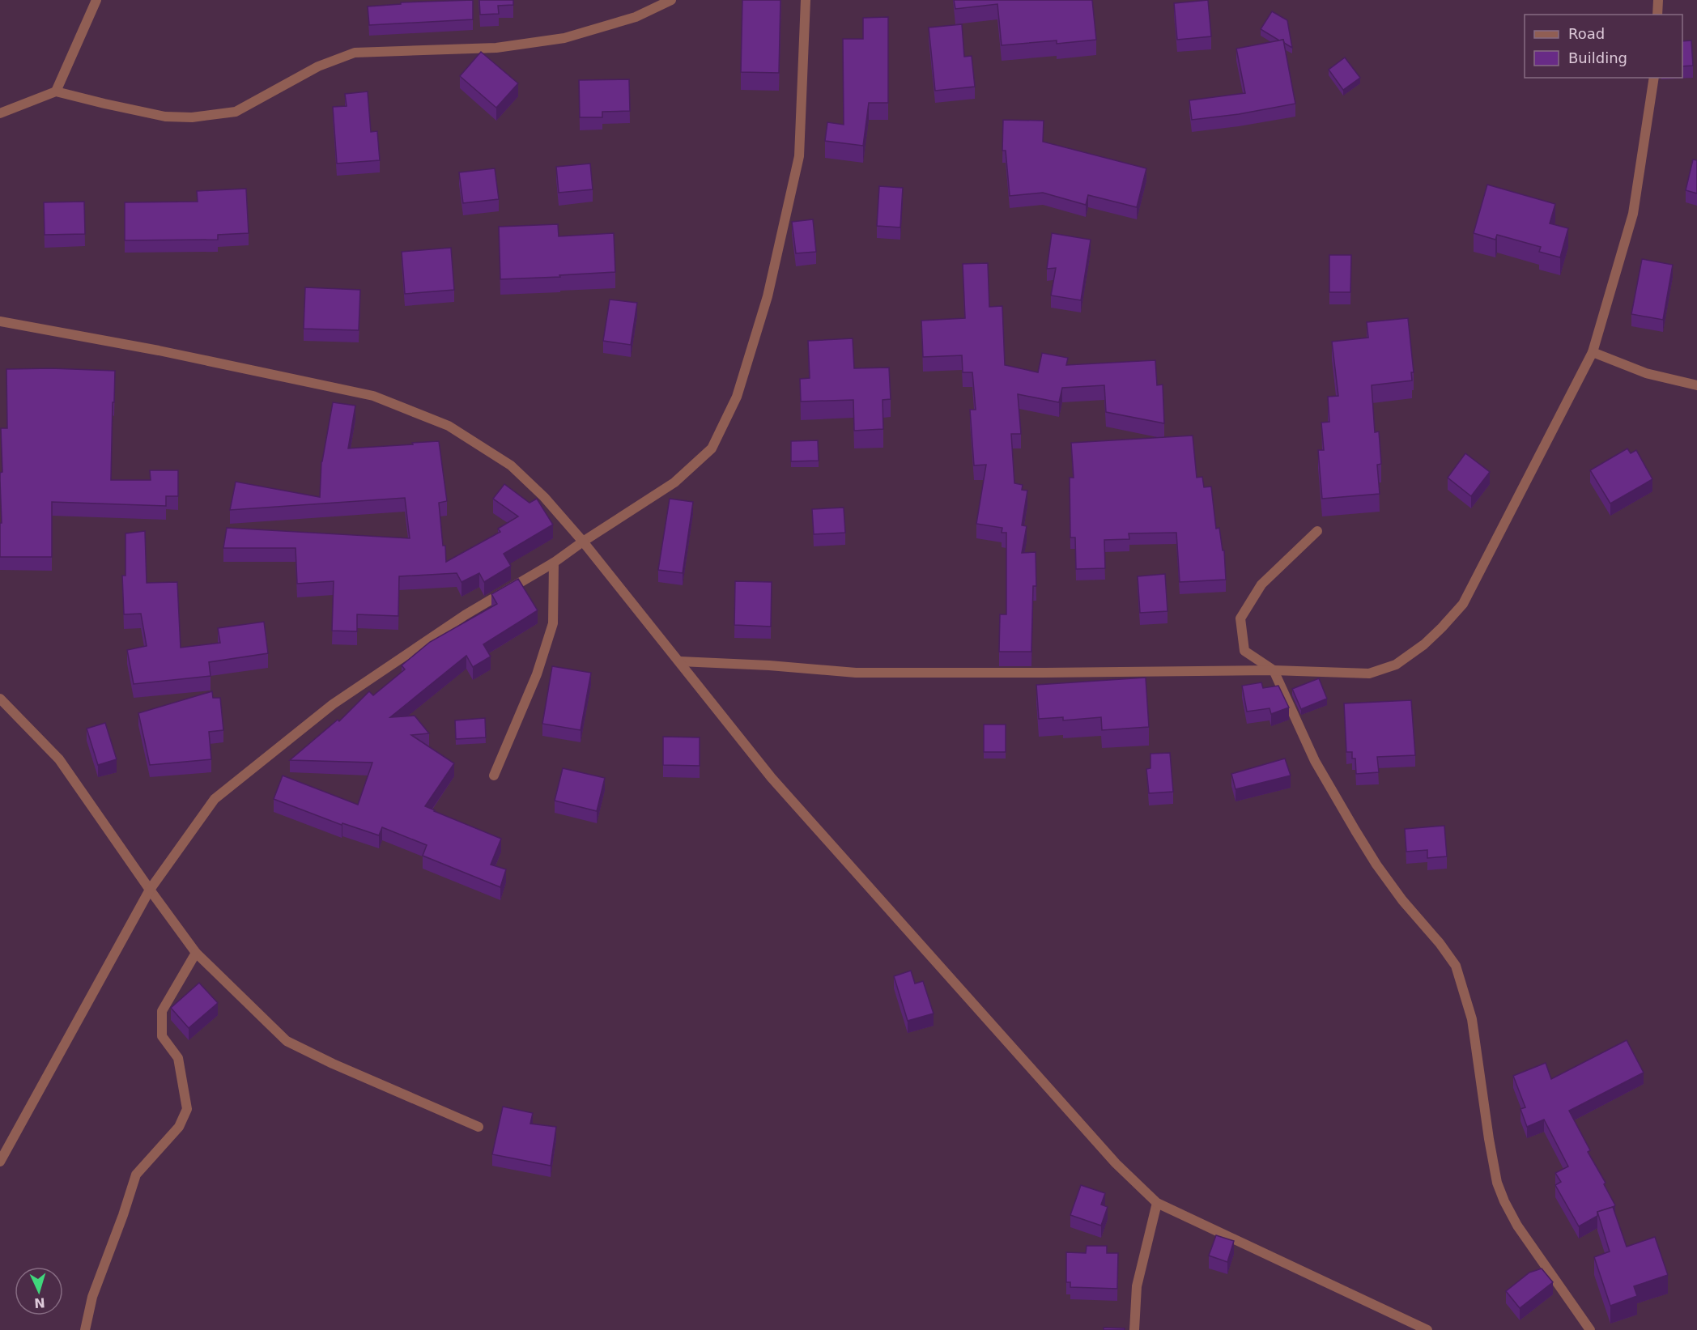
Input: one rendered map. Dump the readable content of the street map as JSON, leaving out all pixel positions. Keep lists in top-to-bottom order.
{
  "legend": ["Road", "Building"],
  "north": "bottom"
}
